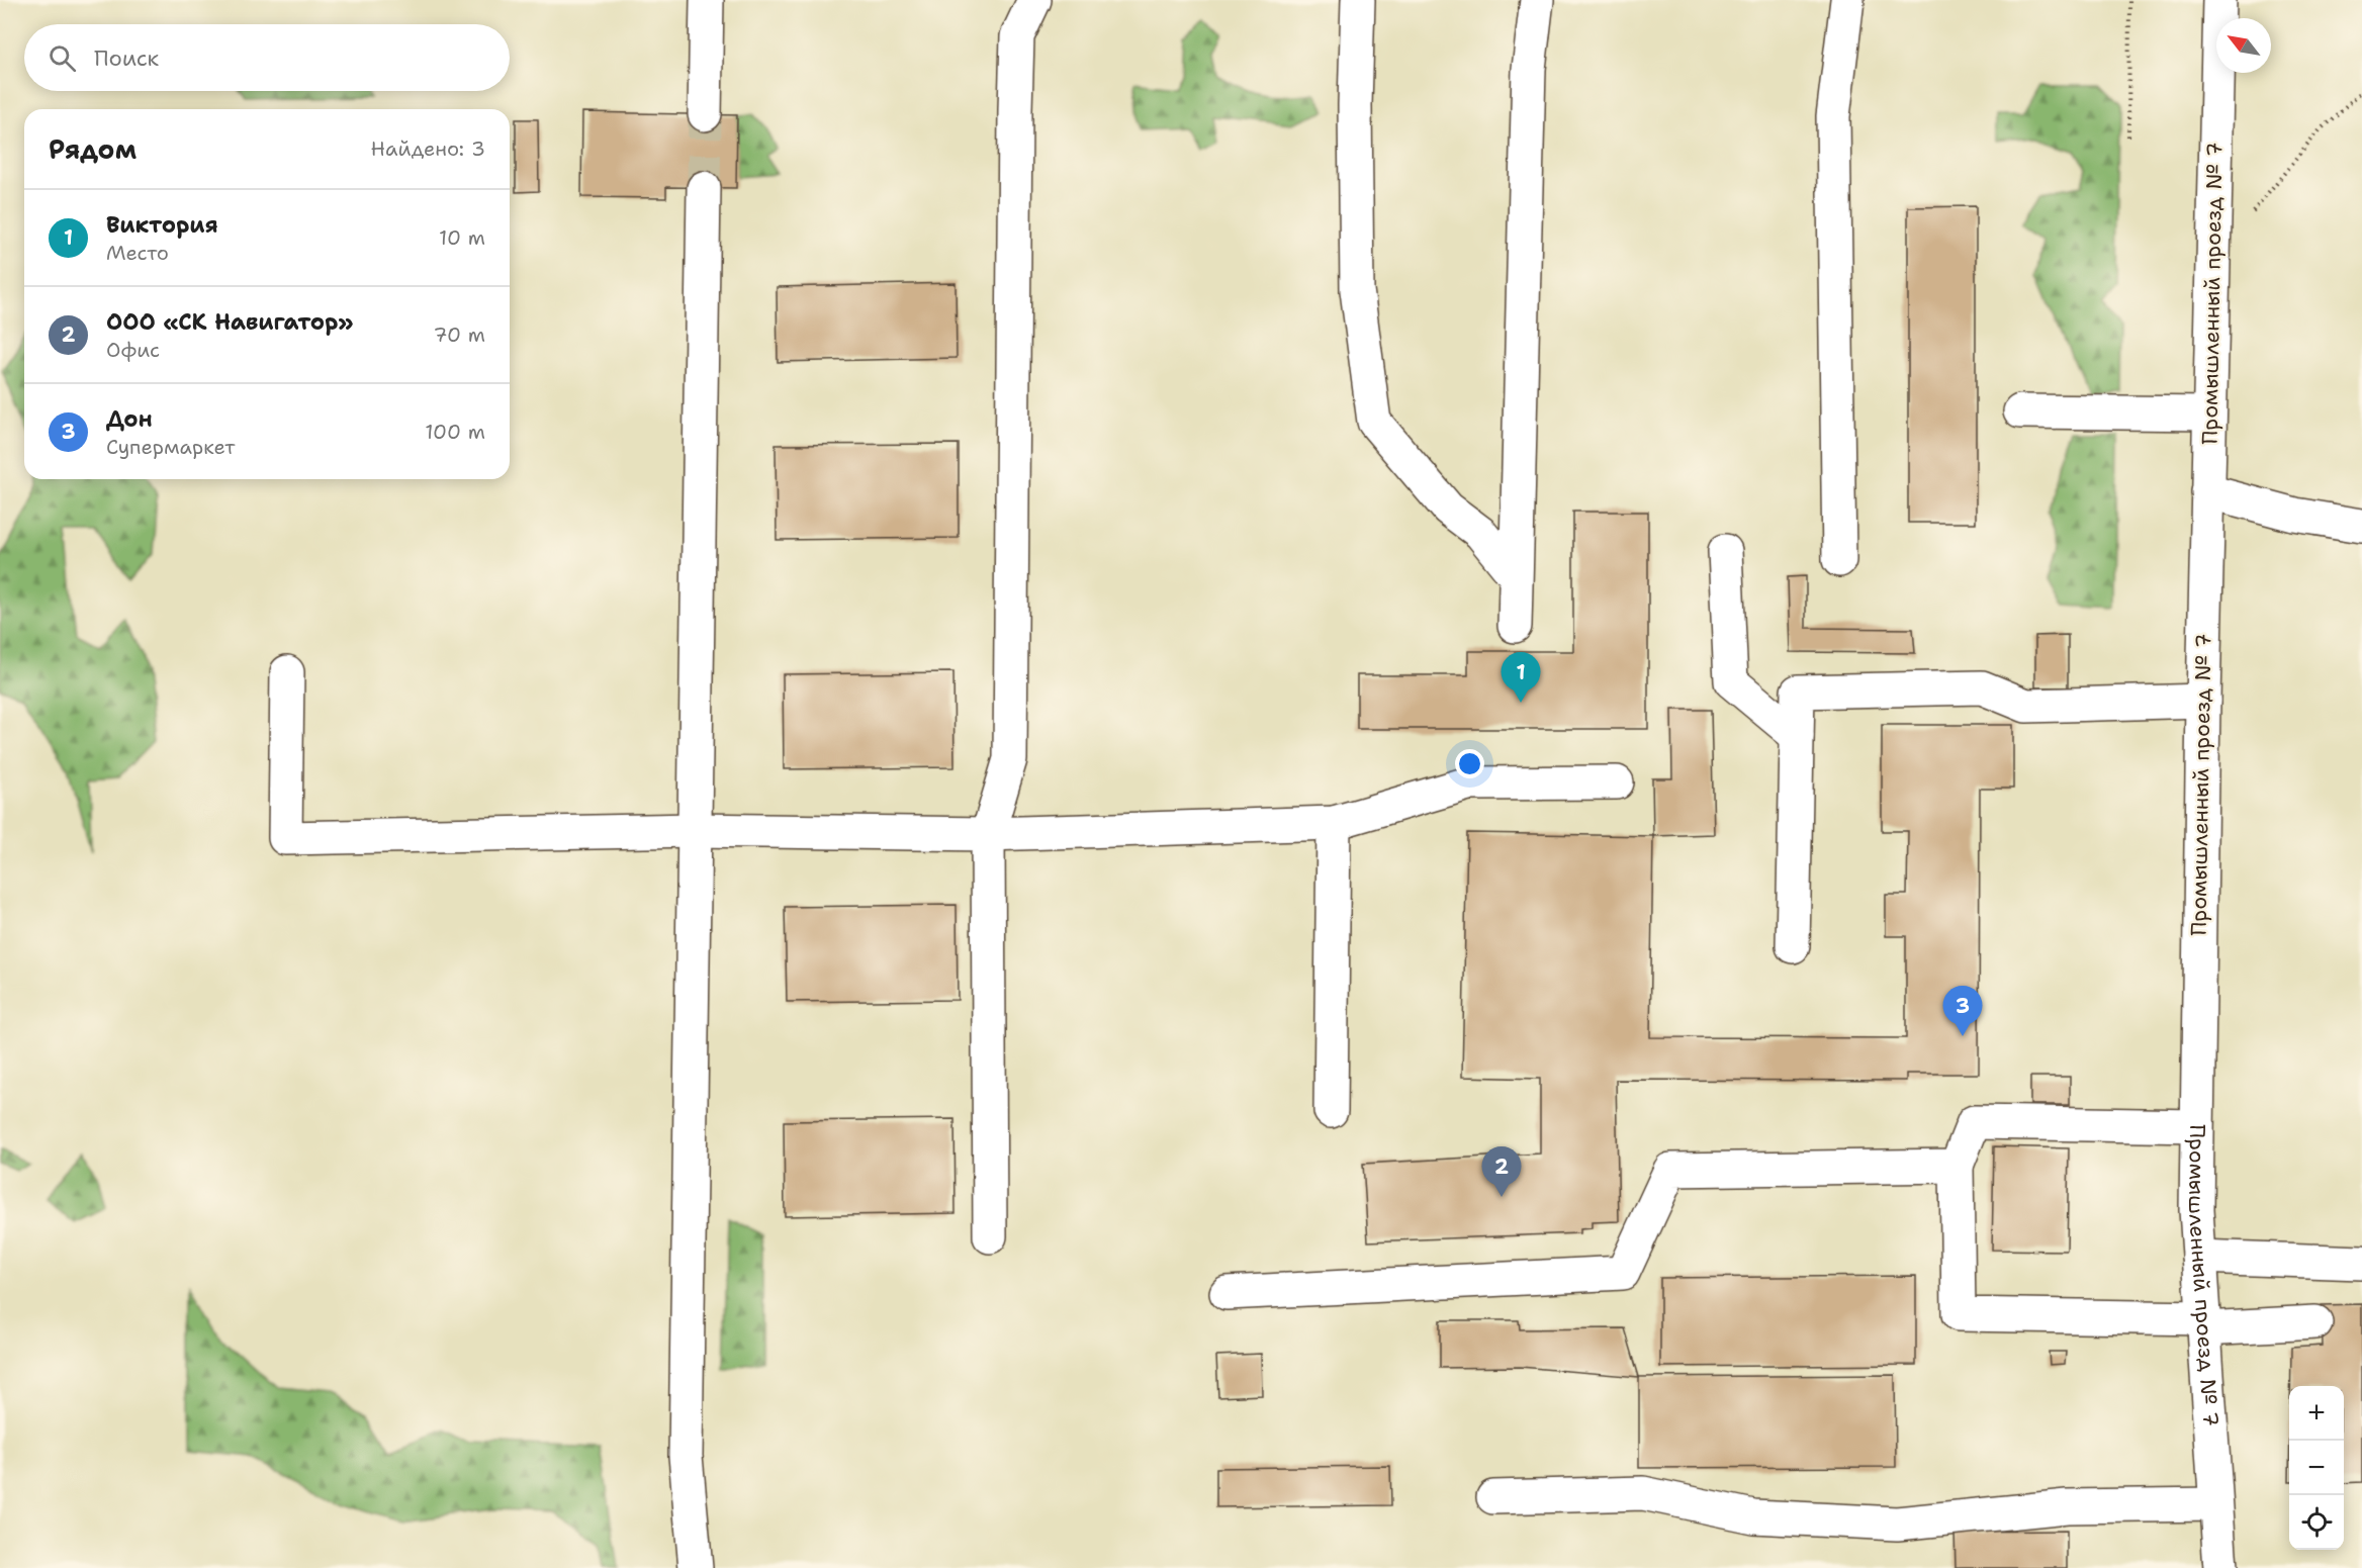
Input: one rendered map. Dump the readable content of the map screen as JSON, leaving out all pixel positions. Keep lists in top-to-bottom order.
{
  "streets": {
    "street": ["Промышленный проезд № 7"]
  },
  "north": "top left",
  "page": {
    "search": "Поиск",
    "heading": ["Рядом", "Найдено: 3"],
    "list": [
      {
        "mark": "1",
        "name": "Виктория",
        "note": "Место",
        "value": "10 m"
      },
      {
        "mark": "2",
        "name": "ООО «СК Навигатор»",
        "note": "Офис",
        "value": "70 m"
      },
      {
        "mark": "3",
        "name": "Дон",
        "note": "Супермаркет",
        "value": "100 m"
      }
    ],
    "pins": ["1", "3", "2"],
    "map_buttons": ["+", "−"]
  }
}
